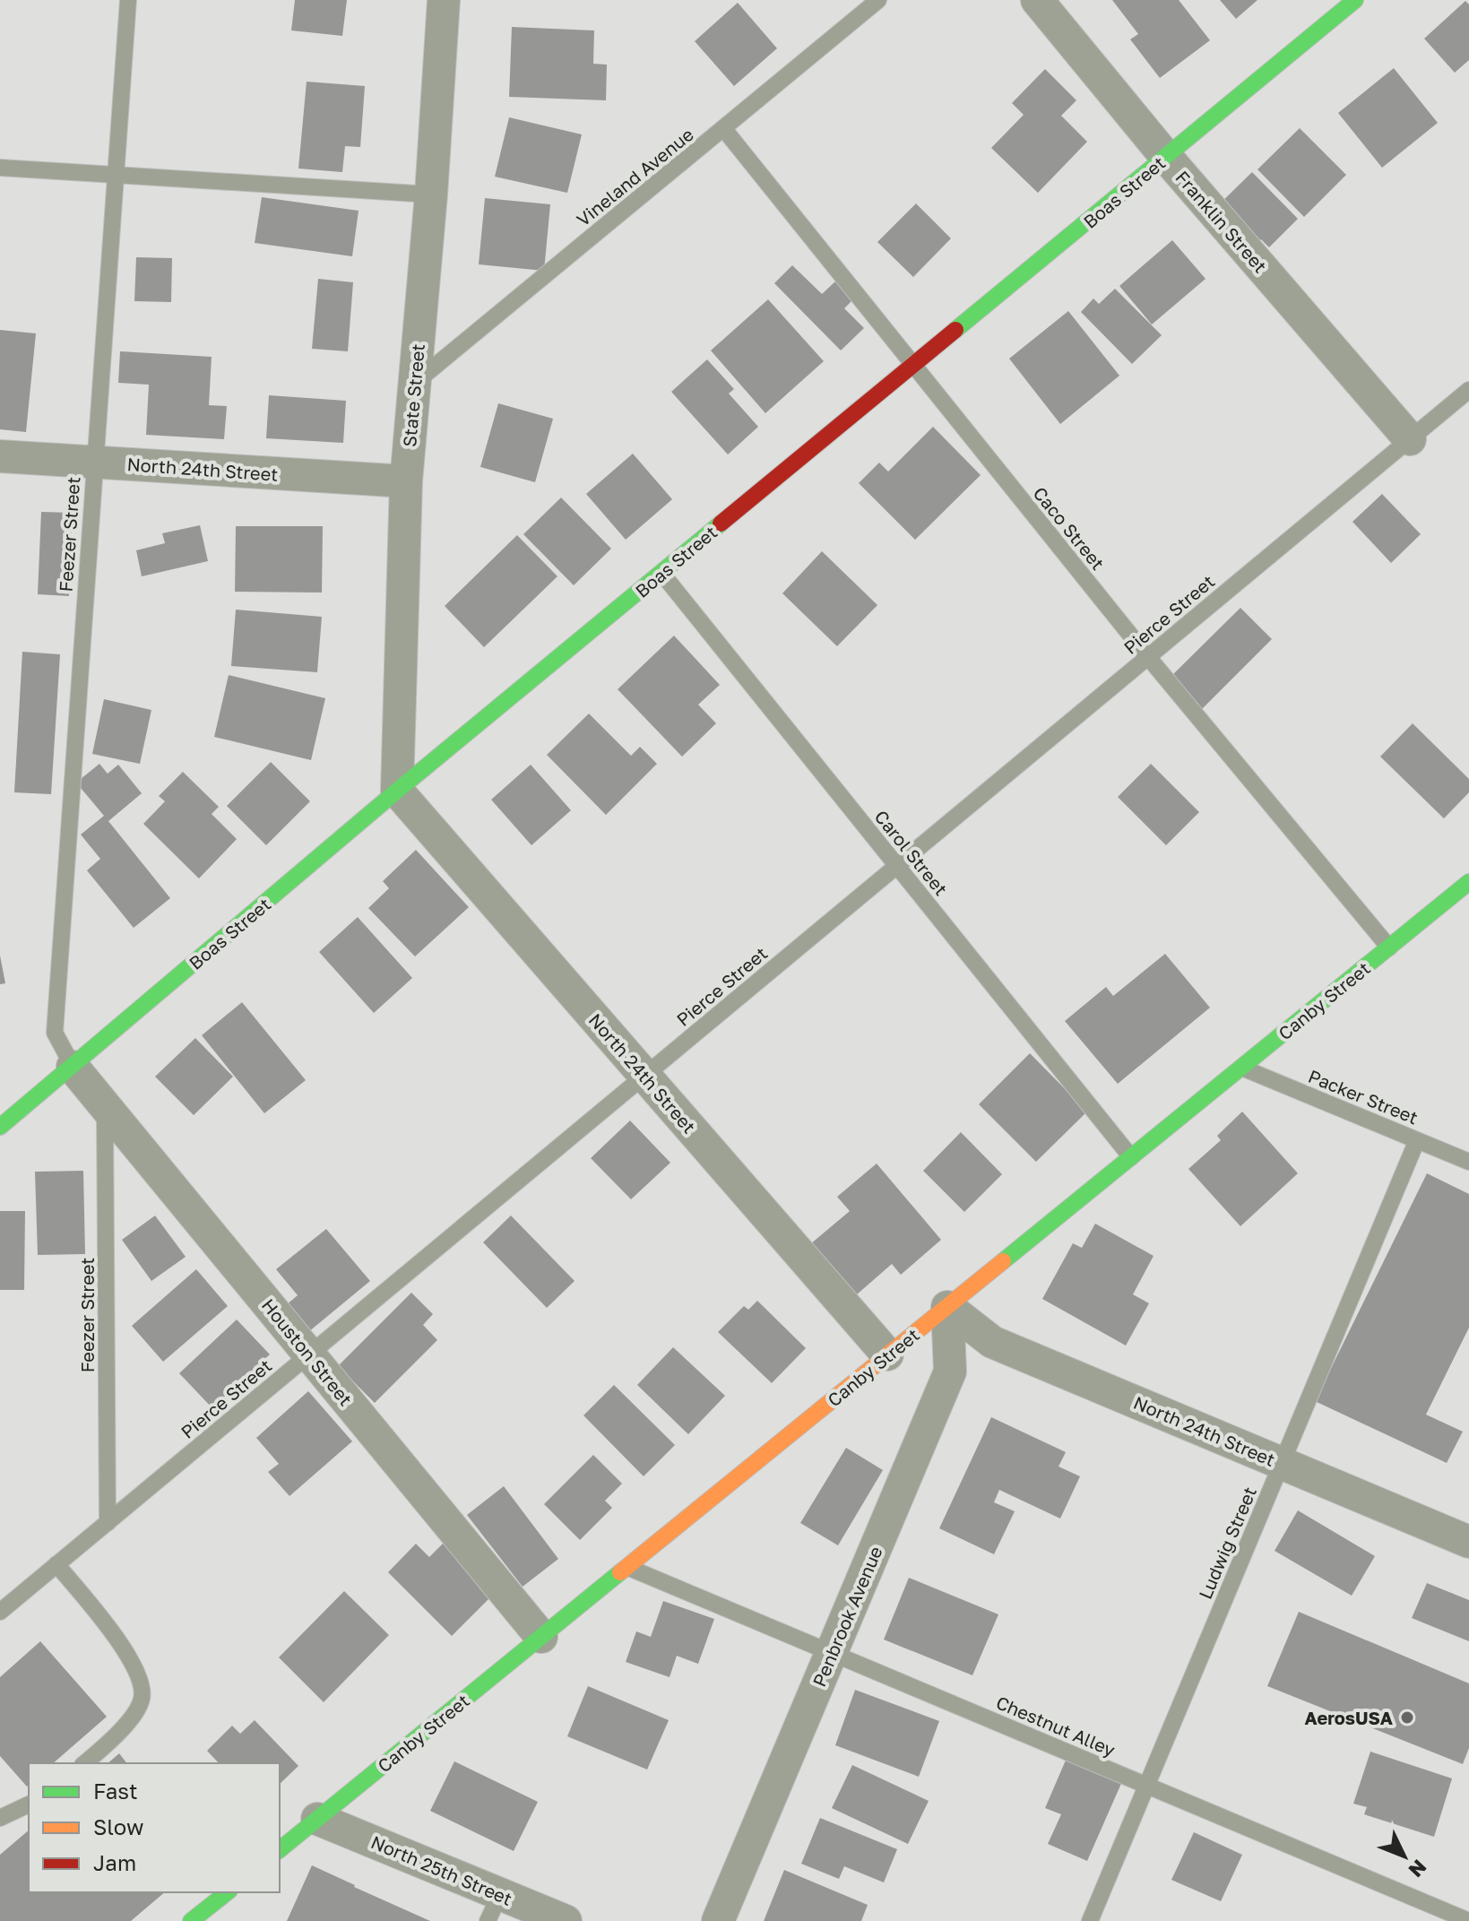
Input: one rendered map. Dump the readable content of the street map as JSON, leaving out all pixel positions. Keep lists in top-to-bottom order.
{
  "streets": {
    "street": [
      "Boas Street",
      "Franklin Street",
      "State Street",
      "North 24th Street",
      "Canby Street",
      "Houston Street",
      "Penbrook Avenue",
      "North 25th Street"
    ],
    "lane": [
      "Vineland Avenue",
      "Caco Street",
      "Feezer Street",
      "Pierce Street",
      "Carol Street",
      "Packer Street",
      "Ludwig Street",
      "Chestnut Alley"
    ]
  },
  "crossings": [
    ["Vineland Avenue", "State Street"],
    ["Vineland Avenue", "Caco Street"],
    ["Boas Street", "Franklin Street"],
    ["Boas Street", "State Street"],
    ["Boas Street", "North 24th Street"],
    ["Boas Street", "Caco Street"],
    ["Boas Street", "Feezer Street"],
    ["Boas Street", "Carol Street"],
    ["Boas Street", "Houston Street"],
    ["Franklin Street", "Pierce Street"],
    ["State Street", "North 24th Street"],
    ["North 24th Street", "Feezer Street"],
    ["North 24th Street", "Pierce Street"],
    ["North 24th Street", "Canby Street"],
    ["North 24th Street", "Ludwig Street"],
    ["North 24th Street", "Penbrook Avenue"],
    ["Caco Street", "Pierce Street"],
    ["Caco Street", "Canby Street"],
    ["Feezer Street", "Pierce Street"],
    ["Feezer Street", "Houston Street"],
    ["Pierce Street", "Carol Street"],
    ["Pierce Street", "Houston Street"],
    ["Carol Street", "Canby Street"],
    ["Canby Street", "Packer Street"],
    ["Canby Street", "Houston Street"],
    ["Canby Street", "Penbrook Avenue"],
    ["Canby Street", "Chestnut Alley"],
    ["Canby Street", "North 25th Street"],
    ["Packer Street", "Ludwig Street"],
    ["Ludwig Street", "Chestnut Alley"],
    ["Penbrook Avenue", "Chestnut Alley"]
  ],
  "places": ["AerosUSA"],
  "legend": ["Fast", "Slow", "Jam"],
  "north": "bottom right"
}
